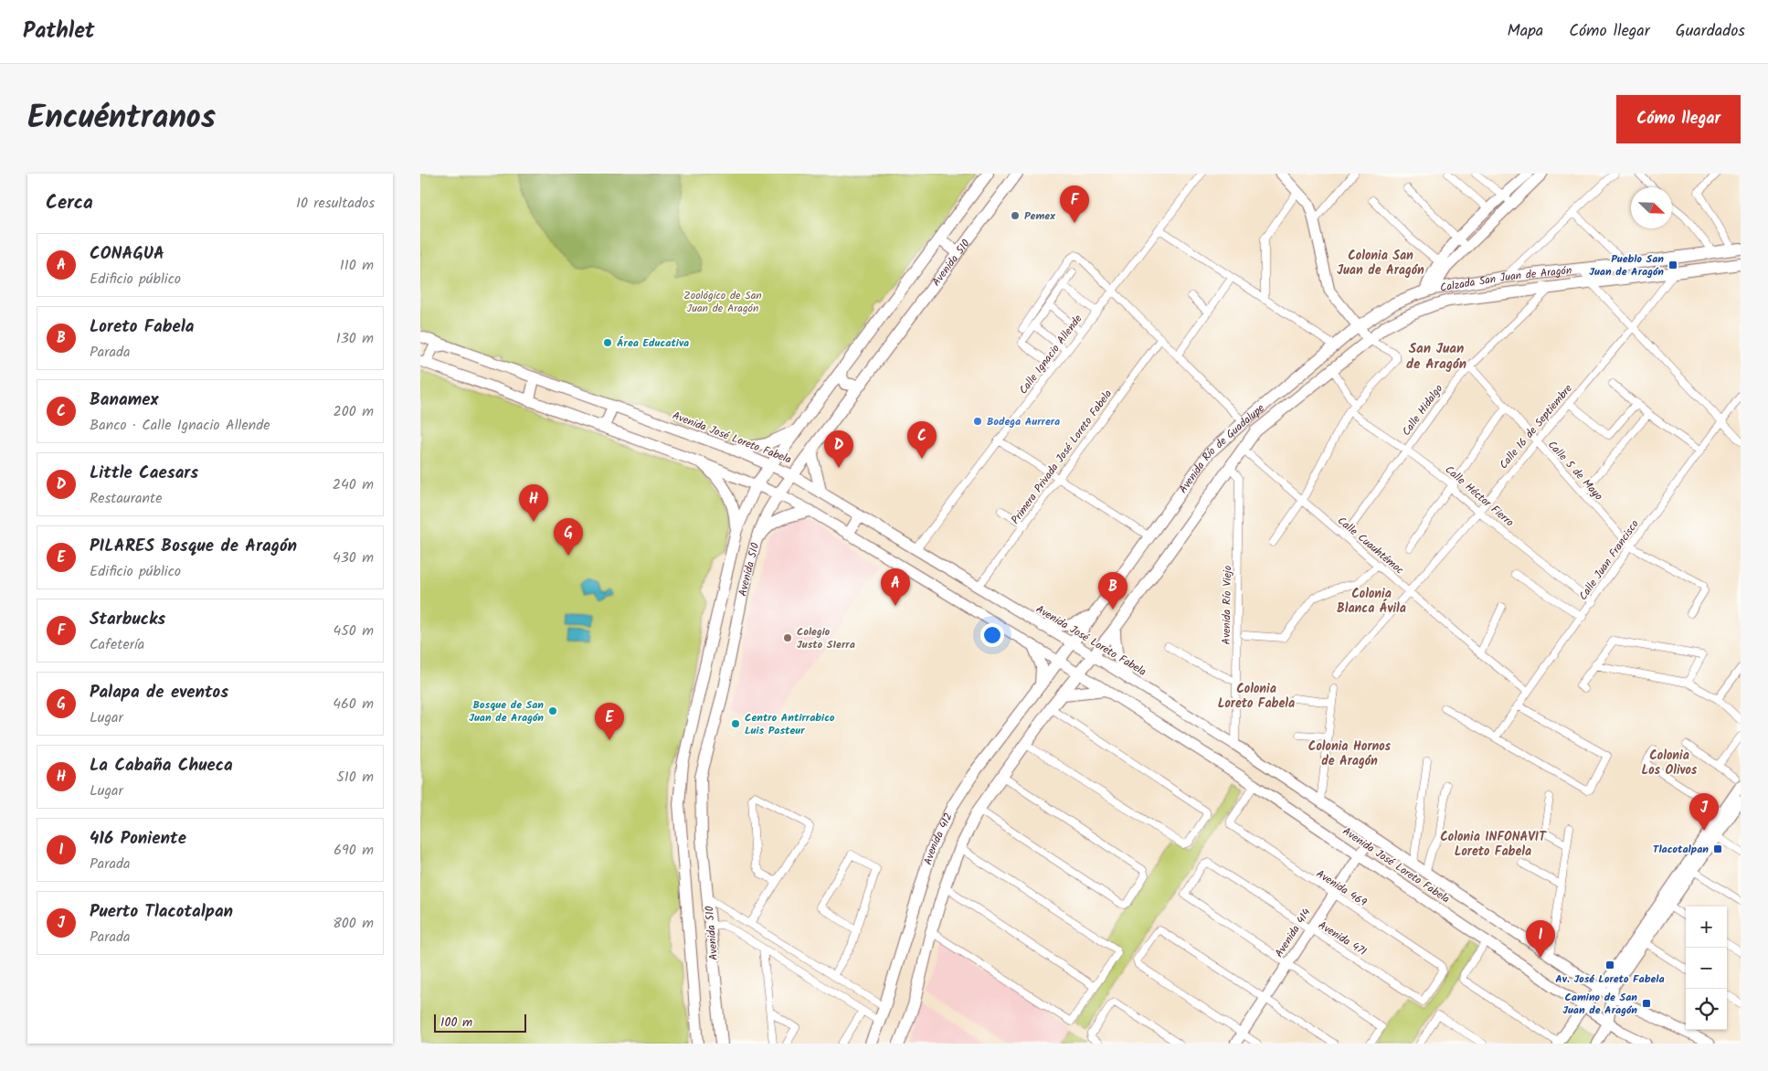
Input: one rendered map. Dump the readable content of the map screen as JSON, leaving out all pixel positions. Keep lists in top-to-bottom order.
{
  "streets": {
    "main road": [
      "Avenida 510",
      "Calzada San Juan de Aragón",
      "Avenida José Loreto Fabela",
      "Avenida Río de Guadalupe",
      "Avenida 412",
      "Avenida 414"
    ],
    "street": [
      "Calle Ignacio Allende",
      "Calle Hidalgo",
      "Calle 16 de Septiembre",
      "Primera Privada José Loreto Fabela",
      "Calle 5 de Mayo",
      "Calle Héctor Fierro",
      "Calle Cuauhtémoc",
      "Calle Juan Francisco",
      "Avenida Río Viejo",
      "Avenida 469",
      "Avenida 471"
    ]
  },
  "crossings": [
    ["Avenida 510", "Avenida José Loreto Fabela"],
    ["Calzada San Juan de Aragón", "Calle Hidalgo"],
    ["Calzada San Juan de Aragón", "Calle 16 de Septiembre"],
    ["Calzada San Juan de Aragón", "Avenida Río de Guadalupe"],
    ["Calle Ignacio Allende", "Avenida José Loreto Fabela"],
    ["Calle Hidalgo", "Calle 5 de Mayo"],
    ["Calle Hidalgo", "Calle Héctor Fierro"],
    ["Calle Hidalgo", "Calle Cuauhtémoc"],
    ["Calle 16 de Septiembre", "Calle 5 de Mayo"],
    ["Calle 16 de Septiembre", "Calle Héctor Fierro"],
    ["Calle 16 de Septiembre", "Calle Cuauhtémoc"],
    ["Avenida José Loreto Fabela", "Avenida Río de Guadalupe"],
    ["Avenida José Loreto Fabela", "Primera Privada José Loreto Fabela"],
    ["Avenida José Loreto Fabela", "Avenida Río Viejo"],
    ["Avenida José Loreto Fabela", "Avenida 412"],
    ["Avenida José Loreto Fabela", "Avenida 469"],
    ["Avenida José Loreto Fabela", "Avenida 414"],
    ["Avenida Río de Guadalupe", "Calle Cuauhtémoc"],
    ["Avenida Río de Guadalupe", "Avenida Río Viejo"],
    ["Avenida Río de Guadalupe", "Avenida 412"],
    ["Calle 5 de Mayo", "Calle Juan Francisco"],
    ["Calle Héctor Fierro", "Calle Juan Francisco"],
    ["Calle Cuauhtémoc", "Calle Juan Francisco"],
    ["Avenida 469", "Avenida 414"],
    ["Avenida 469", "Avenida 471"],
    ["Avenida 414", "Avenida 471"]
  ],
  "districts": [
    "Colonia San Juan de Aragón",
    "San Juan de Aragón",
    "Colonia Blanca Ávila",
    "Colonia Loreto Fabela",
    "Colonia Hornos de Aragón",
    "Colonia Los Olivos",
    "Colonia INFONAVIT Loreto Fabela"
  ],
  "parks": ["Zoológico de San Juan de Aragón"],
  "places": {
    "other": [
      "Pemex",
      "Área Educativa",
      "Bodega Aurrera",
      "Colegio Justo SIerra",
      "Bosque de San Juan de Aragón",
      "Centro Antirrabico Luis Pasteur"
    ],
    "transit": [
      "Pueblo San Juan de Aragón",
      "Tlacotalpan",
      "Av. José Loreto Fabela",
      "Camino de San Juan de Aragón"
    ]
  },
  "scale_bar": "100 m",
  "north": "bottom right",
  "page": {
    "header": "Pathlet",
    "nav": ["Mapa", "Cómo llegar", "Guardados"],
    "title": "Encuéntranos",
    "buttons": "Cómo llegar",
    "heading": ["Cerca", "10 resultados"],
    "pins": [
      "F",
      "C",
      "D",
      "H",
      "G",
      "A",
      "B",
      "E",
      "J",
      "I"
    ],
    "list": [
      {
        "mark": "A",
        "name": "CONAGUA",
        "note": "Edificio público",
        "value": "110 m"
      },
      {
        "mark": "B",
        "name": "Loreto Fabela",
        "note": "Parada",
        "value": "130 m"
      },
      {
        "mark": "C",
        "name": "Banamex",
        "note": "Banco · Calle Ignacio Allende",
        "value": "200 m"
      },
      {
        "mark": "D",
        "name": "Little Caesars",
        "note": "Restaurante",
        "value": "240 m"
      },
      {
        "mark": "E",
        "name": "PILARES Bosque de Aragón",
        "note": "Edificio público",
        "value": "430 m"
      },
      {
        "mark": "F",
        "name": "Starbucks",
        "note": "Cafetería",
        "value": "450 m"
      },
      {
        "mark": "G",
        "name": "Palapa de eventos",
        "note": "Lugar",
        "value": "460 m"
      },
      {
        "mark": "H",
        "name": "La Cabaña Chueca",
        "note": "Lugar",
        "value": "510 m"
      },
      {
        "mark": "I",
        "name": "416 Poniente",
        "note": "Parada",
        "value": "690 m"
      },
      {
        "mark": "J",
        "name": "Puerto Tlacotalpan",
        "note": "Parada",
        "value": "800 m"
      }
    ],
    "map_buttons": ["+", "−"],
    "scale": "100 m"
  }
}
